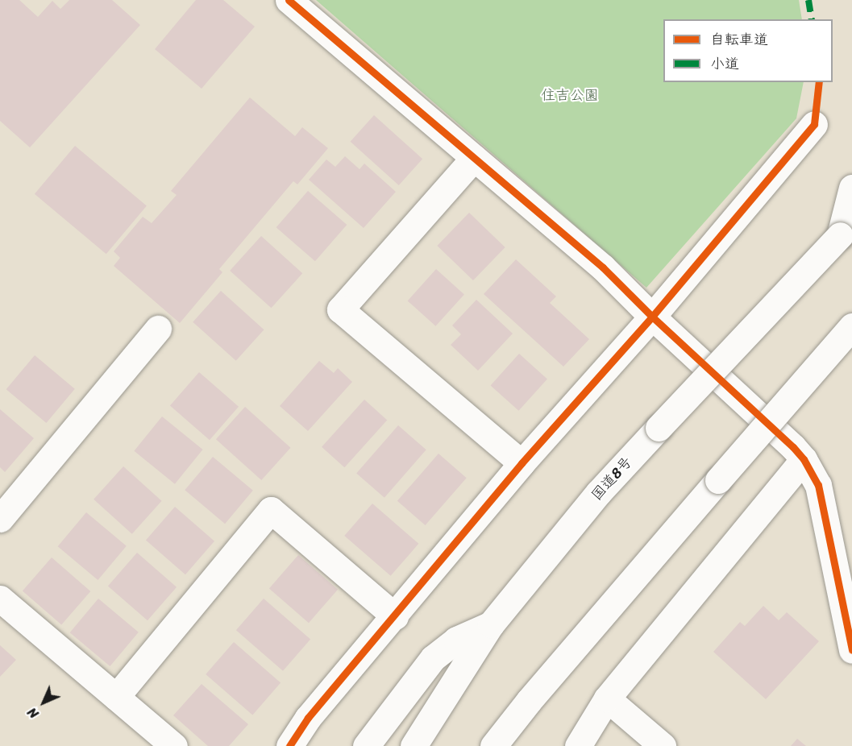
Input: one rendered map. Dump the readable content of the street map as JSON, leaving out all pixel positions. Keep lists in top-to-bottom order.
{
  "streets": {
    "main road": ["国道8号"]
  },
  "parks": ["住吉公園"],
  "legend": ["自転車道", "小道"],
  "north": "bottom left"
}
